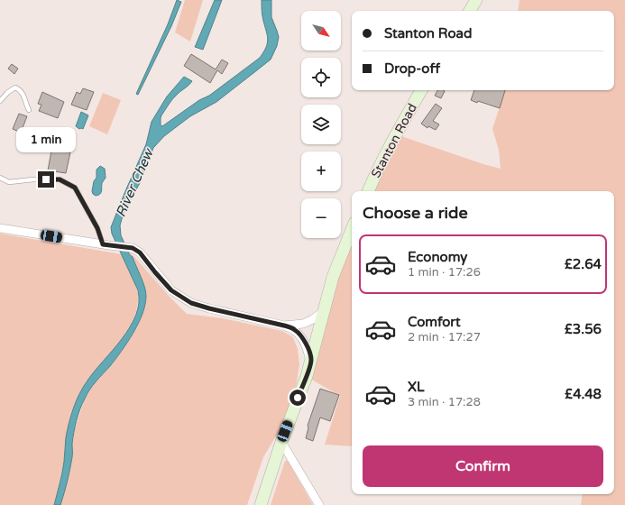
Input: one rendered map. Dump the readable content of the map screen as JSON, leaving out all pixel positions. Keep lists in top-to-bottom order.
{
  "streets": {
    "main road": ["Stanton Road"]
  },
  "water": ["River Chew"],
  "north": "bottom right",
  "page": {
    "map_buttons": ["+", "−"],
    "banner": ["Stanton Road", "Drop-off"],
    "bubble": "1 min",
    "heading": "Choose a ride",
    "list": [
      {
        "name": "Economy",
        "note": "1 min · 17:26",
        "value": "£2.64"
      },
      {
        "name": "Comfort",
        "note": "2 min · 17:27",
        "value": "£3.56"
      },
      {
        "name": "XL",
        "note": "3 min · 17:28",
        "value": "£4.48"
      }
    ],
    "buttons": "Confirm"
  }
}
